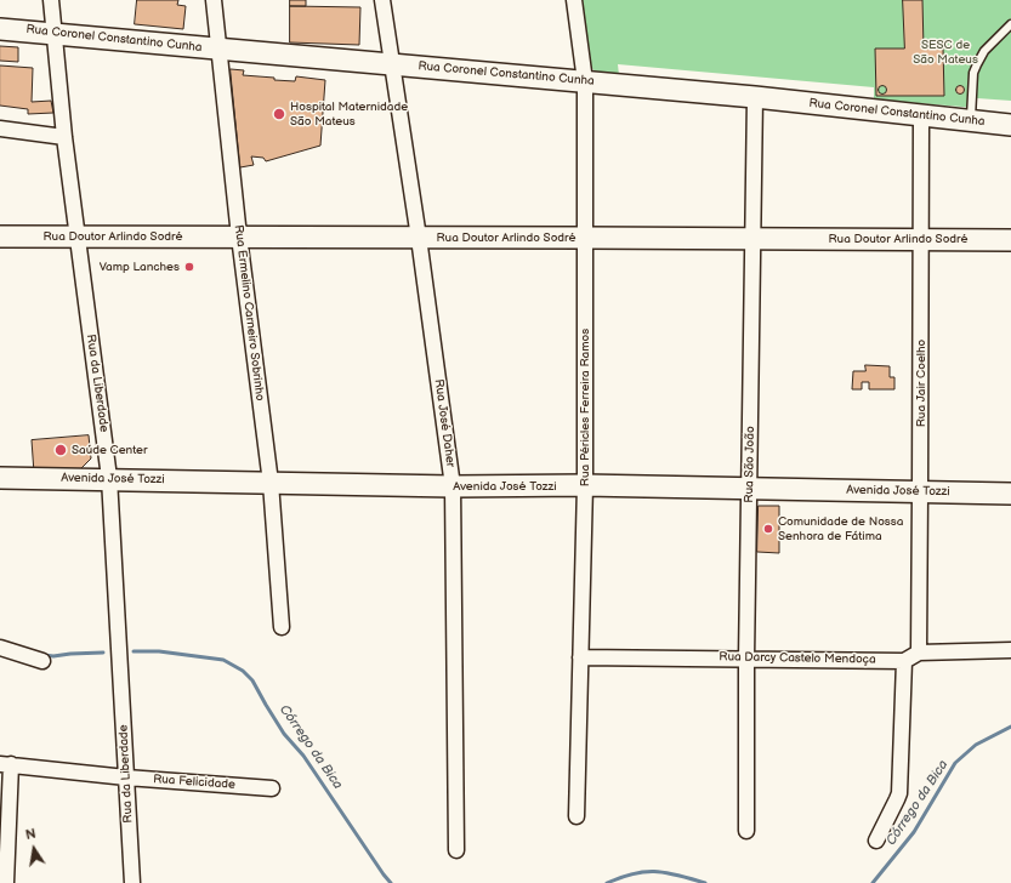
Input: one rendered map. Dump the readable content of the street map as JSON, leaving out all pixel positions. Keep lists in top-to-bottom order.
{
  "streets": {
    "street": [
      "Rua Coronel Constantino Cunha",
      "Rua Doutor Arlindo Sodré",
      "Rua Ermelino Carneiro Sobrinho",
      "Rua da Liberdade",
      "Rua Jair Coelho",
      "Rua Péricles Ferreira Ramos",
      "Rua José Daher",
      "Rua São João",
      "Avenida José Tozzi",
      "Rua Darcy Castelo Mendoça",
      "Rua Felicidade"
    ]
  },
  "crossings": [
    ["Rua Coronel Constantino Cunha", "Rua Ermelino Carneiro Sobrinho"],
    ["Rua Coronel Constantino Cunha", "Rua da Liberdade"],
    ["Rua Coronel Constantino Cunha", "Rua Jair Coelho"],
    ["Rua Coronel Constantino Cunha", "Rua Péricles Ferreira Ramos"],
    ["Rua Coronel Constantino Cunha", "Rua José Daher"],
    ["Rua Coronel Constantino Cunha", "Rua São João"],
    ["Rua Doutor Arlindo Sodré", "Rua Ermelino Carneiro Sobrinho"],
    ["Rua Doutor Arlindo Sodré", "Rua da Liberdade"],
    ["Rua Doutor Arlindo Sodré", "Rua Jair Coelho"],
    ["Rua Doutor Arlindo Sodré", "Rua Péricles Ferreira Ramos"],
    ["Rua Doutor Arlindo Sodré", "Rua José Daher"],
    ["Rua Doutor Arlindo Sodré", "Rua São João"],
    ["Rua Ermelino Carneiro Sobrinho", "Avenida José Tozzi"],
    ["Rua da Liberdade", "Avenida José Tozzi"],
    ["Rua da Liberdade", "Rua Felicidade"],
    ["Rua Jair Coelho", "Avenida José Tozzi"],
    ["Rua Péricles Ferreira Ramos", "Avenida José Tozzi"],
    ["Rua Péricles Ferreira Ramos", "Rua Darcy Castelo Mendoça"],
    ["Rua José Daher", "Avenida José Tozzi"],
    ["Rua São João", "Avenida José Tozzi"],
    ["Rua São João", "Rua Darcy Castelo Mendoça"]
  ],
  "water": ["Córrego da Bica"],
  "parks": ["SESC de São Mateus"],
  "places": [
    "Hospital Maternidade São Mateus",
    "Vamp Lanches",
    "Saúde Center",
    "Comunidade de Nossa Senhora de Fátima"
  ],
  "north": "top"
}
